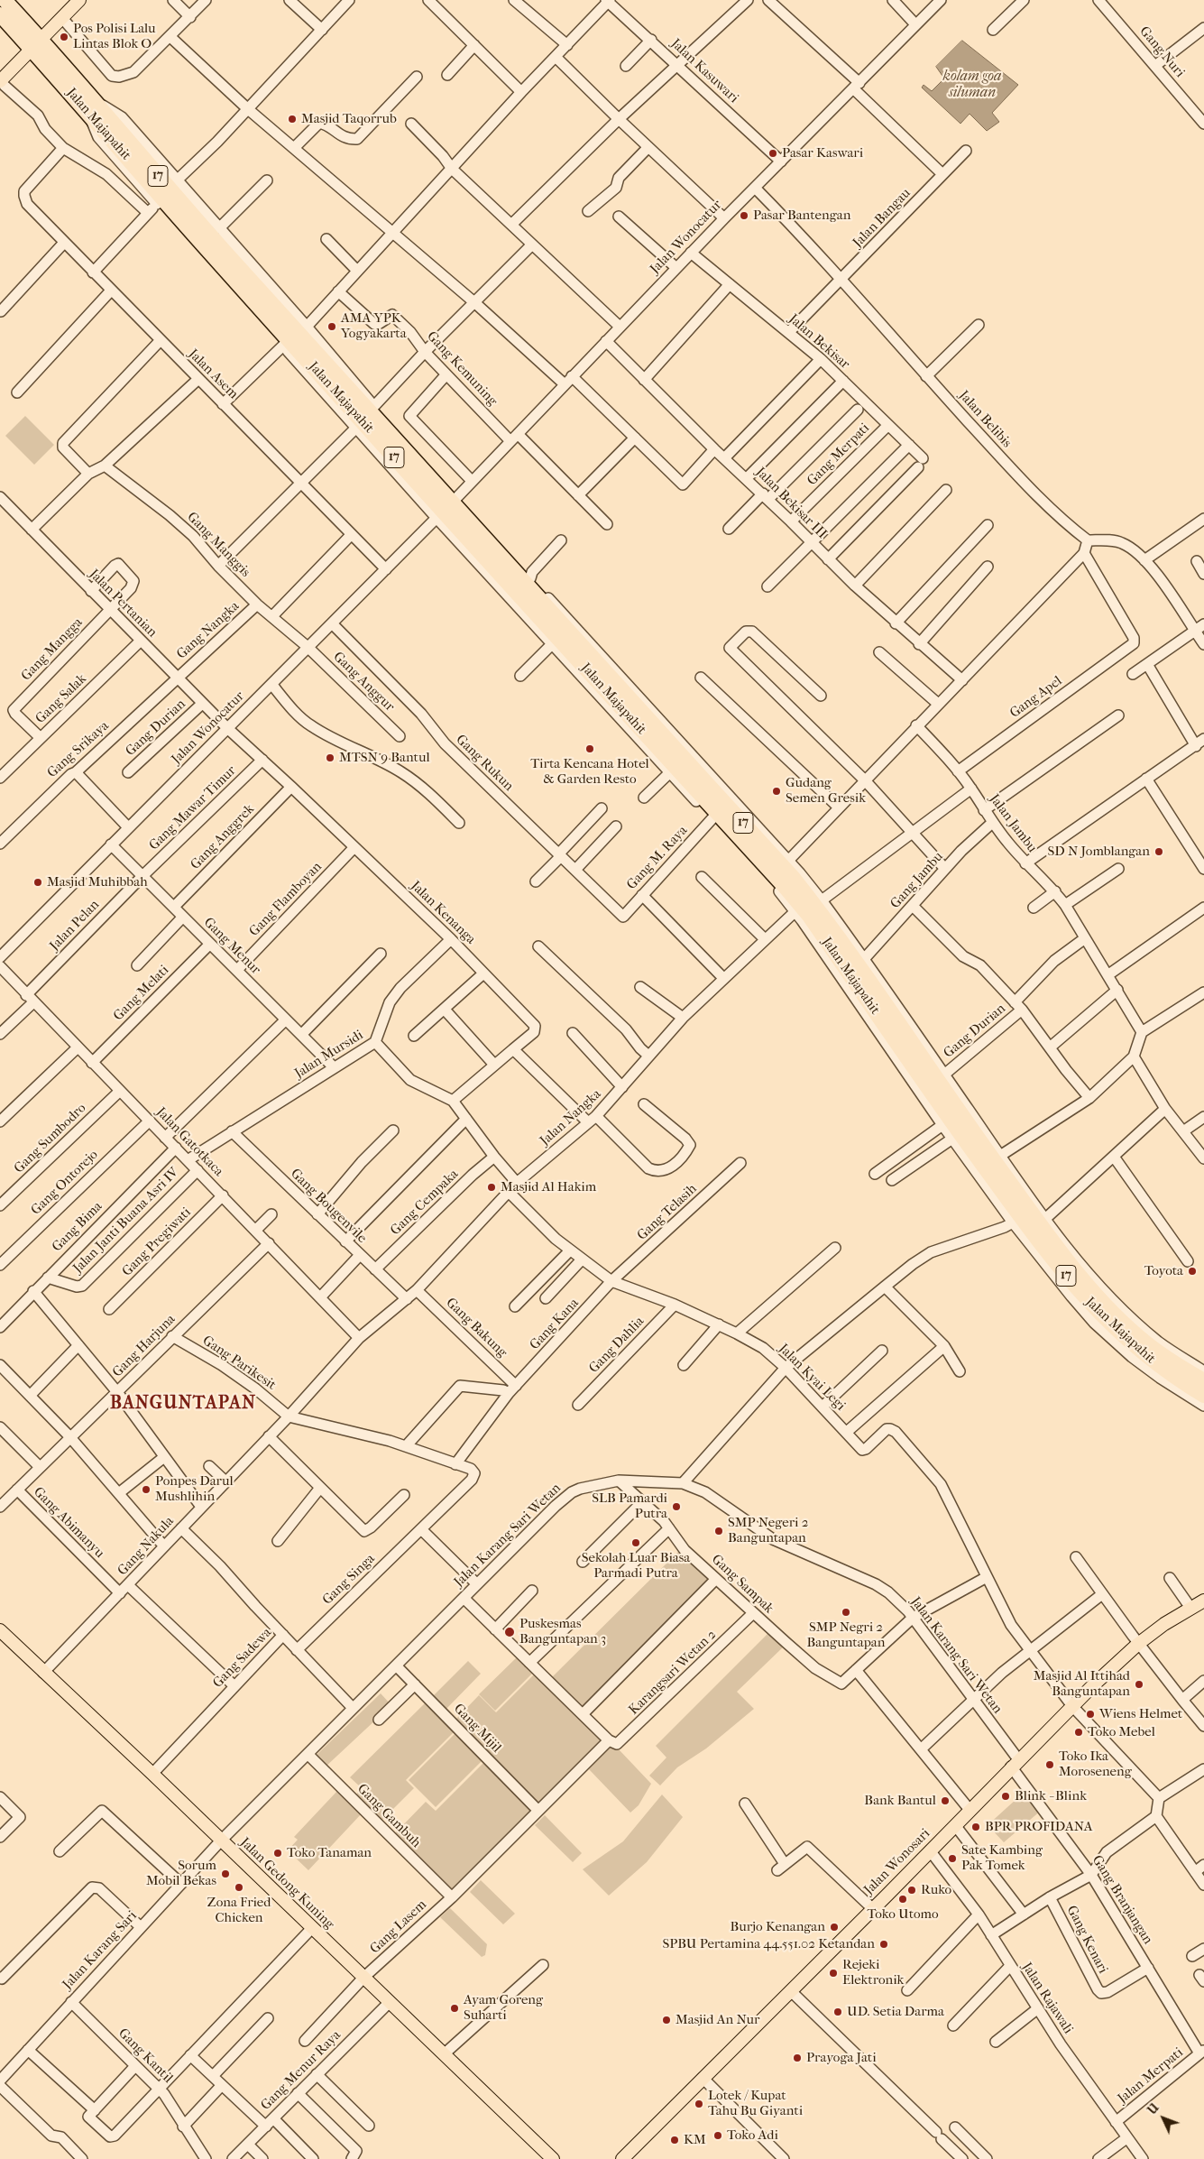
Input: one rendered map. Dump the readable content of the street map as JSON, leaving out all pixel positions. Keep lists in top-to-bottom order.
{
  "streets": {
    "highway": ["Jalan Majapahit", "17"],
    "main road": ["Jalan Wonosari", "Jalan Gedong Kuning"],
    "street": [
      "Gang Nuri",
      "Jalan Kasuwari",
      "Jalan Bangau",
      "Jalan Wonocatur",
      "Jalan Bekisar",
      "Gang Kemuning",
      "Jalan Asem",
      "Jalan Belibis",
      "Gang Merpati",
      "Jalan Bekisar III",
      "Gang Manggis",
      "Jalan Pertanian",
      "Gang Nangka",
      "Gang Mangga",
      "Gang Anggur",
      "Gang Apel",
      "Gang Salak",
      "Gang Durian",
      "Gang Srikaya",
      "Gang Rukun",
      "Gang Mawar Timur",
      "Jalan Jambu",
      "Gang Anggrek",
      "Gang M. Raya",
      "Gang Jambu",
      "Gang Flamboyan",
      "Jalan Kenanga",
      "Jalan Pelan",
      "Gang Menur",
      "Gang Melati",
      "Jalan Mursidi",
      "Jalan Nangka",
      "Gang Sumbodro",
      "Jalan Gatotkaca",
      "Gang Ontorejo",
      "Gang Cempaka",
      "Gang Bougenvile",
      "Gang Telasih",
      "Jalan Janti Buana Asri IV",
      "Gang Bima",
      "Gang Pregiwati",
      "Gang Kana",
      "Gang Bakung",
      "Gang Dahlia",
      "Gang Harjuna",
      "Gang Parikesit",
      "Jalan Kyai Legi",
      "Gang Abimanyu",
      "Jalan Karang Sari Wetan",
      "Gang Nakula",
      "Gang Singa",
      "Gang Sampak",
      "Gang Sadewa",
      "Karangsari Wetan 2",
      "Gang Mijil",
      "Gang Gambuh",
      "Gang Branjangan",
      "Gang Lasem",
      "Gang Kenari",
      "Jalan Karang Sari",
      "Jalan Rajawali",
      "Gang Kantil",
      "Gang Menur Raya",
      "Jalan Merpati"
    ]
  },
  "crossings": [
    ["Jalan Kasuwari", "Jalan Wonocatur"],
    ["Jalan Bangau", "Jalan Bekisar"],
    ["Jalan Bangau", "Jalan Belibis"],
    ["Jalan Wonocatur", "Jalan Bekisar"],
    ["Jalan Wonocatur", "Gang Kemuning"],
    ["Jalan Wonocatur", "Jalan Asem"],
    ["Jalan Wonocatur", "Jalan Belibis"],
    ["Jalan Wonocatur", "Jalan Bekisar III"],
    ["Jalan Wonocatur", "Gang Manggis"],
    ["Jalan Wonocatur", "Jalan Pertanian"],
    ["Jalan Wonocatur", "Gang Anggur"],
    ["Jalan Wonocatur", "Gang Rukun"],
    ["Jalan Wonocatur", "Jalan Kenanga"],
    ["Jalan Wonocatur", "Gang Menur"],
    ["Jalan Bekisar", "Jalan Bekisar III"],
    ["Gang Merpati", "Jalan Bekisar III"],
    ["Gang Manggis", "Gang Nangka"],
    ["Gang Manggis", "Gang Anggur"],
    ["Jalan Pertanian", "Gang Nangka"],
    ["Jalan Pertanian", "Gang Mangga"],
    ["Jalan Pertanian", "Gang Salak"],
    ["Jalan Pertanian", "Gang Durian"],
    ["Jalan Pertanian", "Gang Srikaya"],
    ["Jalan Pertanian", "Jalan Kenanga"],
    ["Gang Nangka", "Gang Srikaya"],
    ["Gang Mangga", "Gang Salak"],
    ["Gang Apel", "Jalan Jambu"],
    ["Gang Durian", "Jalan Jambu"],
    ["Gang Rukun", "Gang M. Raya"],
    ["Gang Mawar Timur", "Jalan Kenanga"],
    ["Gang Mawar Timur", "Jalan Pelan"],
    ["Gang Mawar Timur", "Gang Menur"],
    ["Jalan Jambu", "Gang Jambu"],
    ["Gang Anggrek", "Jalan Kenanga"],
    ["Gang Anggrek", "Gang Menur"],
    ["Gang Flamboyan", "Jalan Kenanga"],
    ["Gang Flamboyan", "Gang Menur"],
    ["Jalan Kenanga", "Jalan Mursidi"],
    ["Jalan Pelan", "Gang Menur"],
    ["Jalan Pelan", "Jalan Gatotkaca"],
    ["Gang Menur", "Gang Melati"],
    ["Gang Menur", "Jalan Mursidi"],
    ["Gang Melati", "Jalan Gatotkaca"],
    ["Jalan Mursidi", "Jalan Gatotkaca"],
    ["Jalan Mursidi", "Gang Bougenvile"],
    ["Jalan Nangka", "Jalan Gatotkaca"],
    ["Jalan Nangka", "Gang Bougenvile"],
    ["Jalan Nangka", "Gang Bakung"],
    ["Jalan Nangka", "Jalan Kyai Legi"],
    ["Jalan Nangka", "Gang Nakula"],
    ["Gang Sumbodro", "Jalan Gatotkaca"],
    ["Jalan Gatotkaca", "Gang Ontorejo"],
    ["Jalan Gatotkaca", "Jalan Janti Buana Asri IV"],
    ["Jalan Gatotkaca", "Gang Bima"],
    ["Jalan Gatotkaca", "Gang Pregiwati"],
    ["Jalan Gatotkaca", "Gang Harjuna"],
    ["Jalan Gatotkaca", "Gang Nakula"],
    ["Gang Cempaka", "Gang Bougenvile"],
    ["Gang Telasih", "Gang Kana"],
    ["Gang Telasih", "Jalan Kyai Legi"],
    ["Jalan Janti Buana Asri IV", "Gang Bima"],
    ["Gang Kana", "Gang Bakung"],
    ["Gang Kana", "Jalan Kyai Legi"],
    ["Gang Kana", "Gang Singa"],
    ["Gang Dahlia", "Jalan Kyai Legi"],
    ["Gang Harjuna", "Gang Parikesit"],
    ["Gang Harjuna", "Gang Abimanyu"],
    ["Gang Parikesit", "Gang Nakula"],
    ["Gang Abimanyu", "Gang Nakula"],
    ["Jalan Karang Sari Wetan", "Gang Sampak"],
    ["Jalan Karang Sari Wetan", "Gang Sadewa"],
    ["Jalan Karang Sari Wetan", "Gang Mijil"],
    ["Jalan Karang Sari Wetan", "Gang Gambuh"],
    ["Jalan Karang Sari Wetan", "Jalan Wonosari"],
    ["Jalan Karang Sari Wetan", "Jalan Gedong Kuning"],
    ["Jalan Karang Sari Wetan", "Gang Branjangan"],
    ["Jalan Karang Sari Wetan", "Jalan Karang Sari"],
    ["Gang Nakula", "Jalan Gedong Kuning"],
    ["Gang Singa", "Gang Sadewa"],
    ["Gang Sampak", "Karangsari Wetan 2"],
    ["Gang Sadewa", "Jalan Gedong Kuning"],
    ["Karangsari Wetan 2", "Gang Lasem"],
    ["Gang Mijil", "Gang Lasem"],
    ["Gang Gambuh", "Gang Lasem"],
    ["Jalan Wonosari", "Gang Branjangan"],
    ["Jalan Wonosari", "Jalan Rajawali"],
    ["Jalan Gedong Kuning", "Gang Lasem"],
    ["Jalan Gedong Kuning", "Jalan Karang Sari"],
    ["Jalan Gedong Kuning", "Gang Menur Raya"],
    ["Gang Branjangan", "Gang Kenari"],
    ["Gang Branjangan", "Jalan Merpati"],
    ["Jalan Karang Sari", "Gang Kantil"],
    ["Jalan Rajawali", "Jalan Merpati"]
  ],
  "districts": ["BANGUNTAPAN"],
  "water": ["kolam goa siluman"],
  "places": [
    "Pos Polisi Lalu Lintas Blok O",
    "Masjid Taqorrub",
    "Pasar Kaswari",
    "Pasar Bantengan",
    "AMA YPK Yogyakarta",
    "Tirta Kencana Hotel & Garden Resto",
    "MTSN 9 Bantul",
    "Gudang Semen Gresik",
    "SD N Jomblangan",
    "Masjid Muhibbah",
    "Masjid Al Hakim",
    "Toyota",
    "Ponpes Darul Mushlihin",
    "SLB Pamardi Putra",
    "SMP Negeri 2 Banguntapan",
    "Sekolah Luar Biasa Parmadi Putra",
    "SMP Negri 2 Banguntapan",
    "Puskesmas Banguntapan 3",
    "Masjid Al Ittihad Banguntapan",
    "Wiens Helmet",
    "Toko Mebel",
    "Toko Ika Moroseneng",
    "Blink - Blink",
    "Bank Bantul",
    "BPR PROFIDANA",
    "Toko Tanaman",
    "Sate Kambing Pak Tomek",
    "Sorum Mobil Bekas",
    "Zona Fried Chicken",
    "Ruko",
    "Toko Utomo",
    "Burjo Kenangan",
    "SPBU Pertamina 44.551.02 Ketandan",
    "Rejeki Elektronik",
    "Ayam Goreng Suharti",
    "UD. Setia Darma",
    "Masjid An Nur",
    "Prayoga Jati",
    "Lotek / Kupat Tahu Bu Giyanti",
    "Toko Adi",
    "KM"
  ],
  "north": "top left"
}
